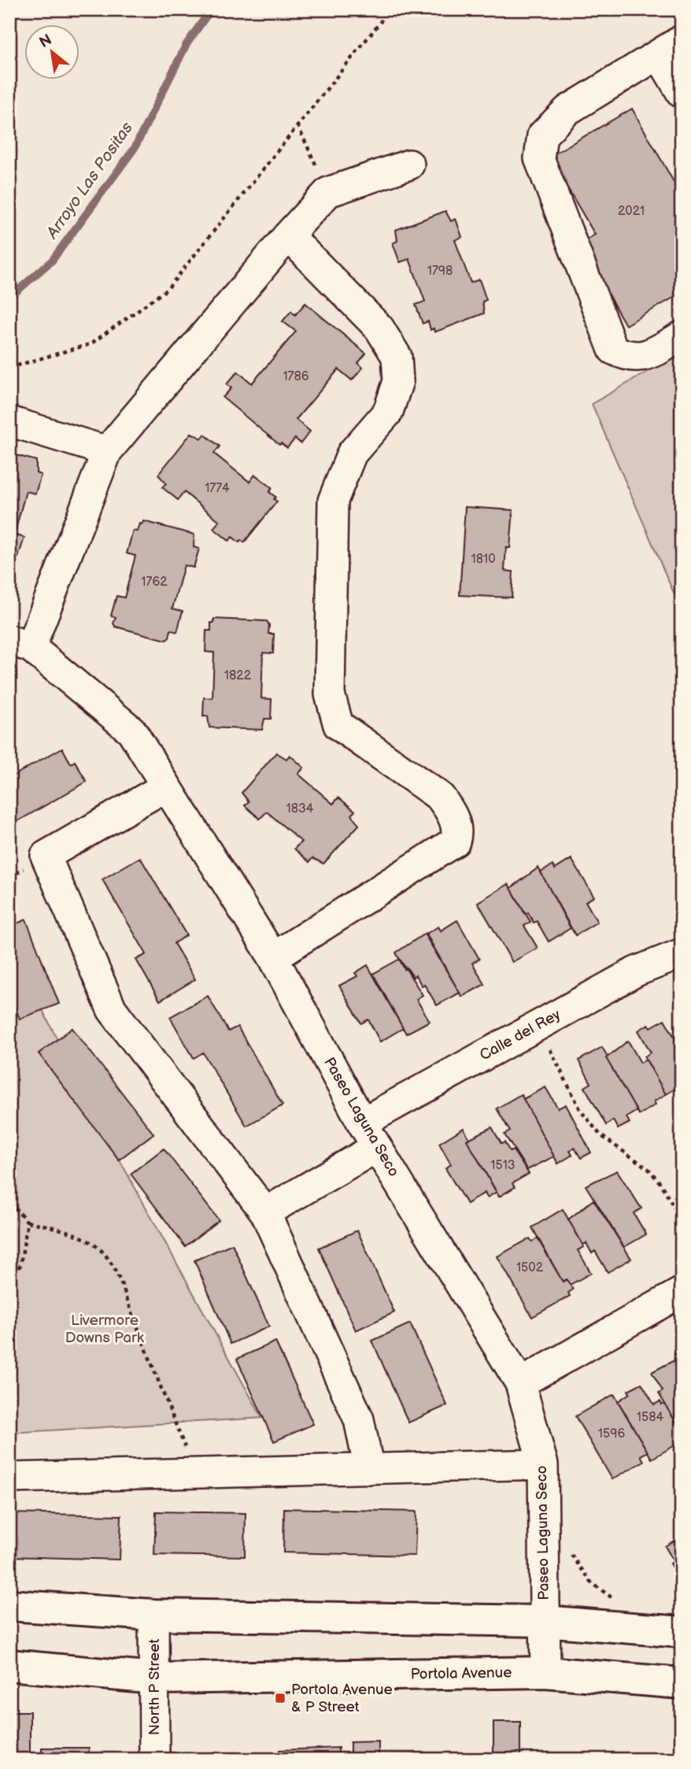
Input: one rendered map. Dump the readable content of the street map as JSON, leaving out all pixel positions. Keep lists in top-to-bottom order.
{
  "streets": {
    "main road": ["Portola Avenue"],
    "street": ["Calle del Rey", "Paseo Laguna Seco", "North P Street"]
  },
  "crossings": [
    ["Calle del Rey", "Paseo Laguna Seco"],
    ["Paseo Laguna Seco", "Portola Avenue"],
    ["Portola Avenue", "North P Street"]
  ],
  "water": ["Arroyo Las Positas"],
  "parks": ["Livermore Downs Park"],
  "places": {
    "transit": ["Portola Avenue & P Street"]
  },
  "house_numbers": [
    "2021",
    "1798",
    "1786",
    "1774",
    "1810",
    "1762",
    "1822",
    "1834",
    "1513",
    "1502",
    "1584",
    "1596"
  ],
  "north": "top left"
}
